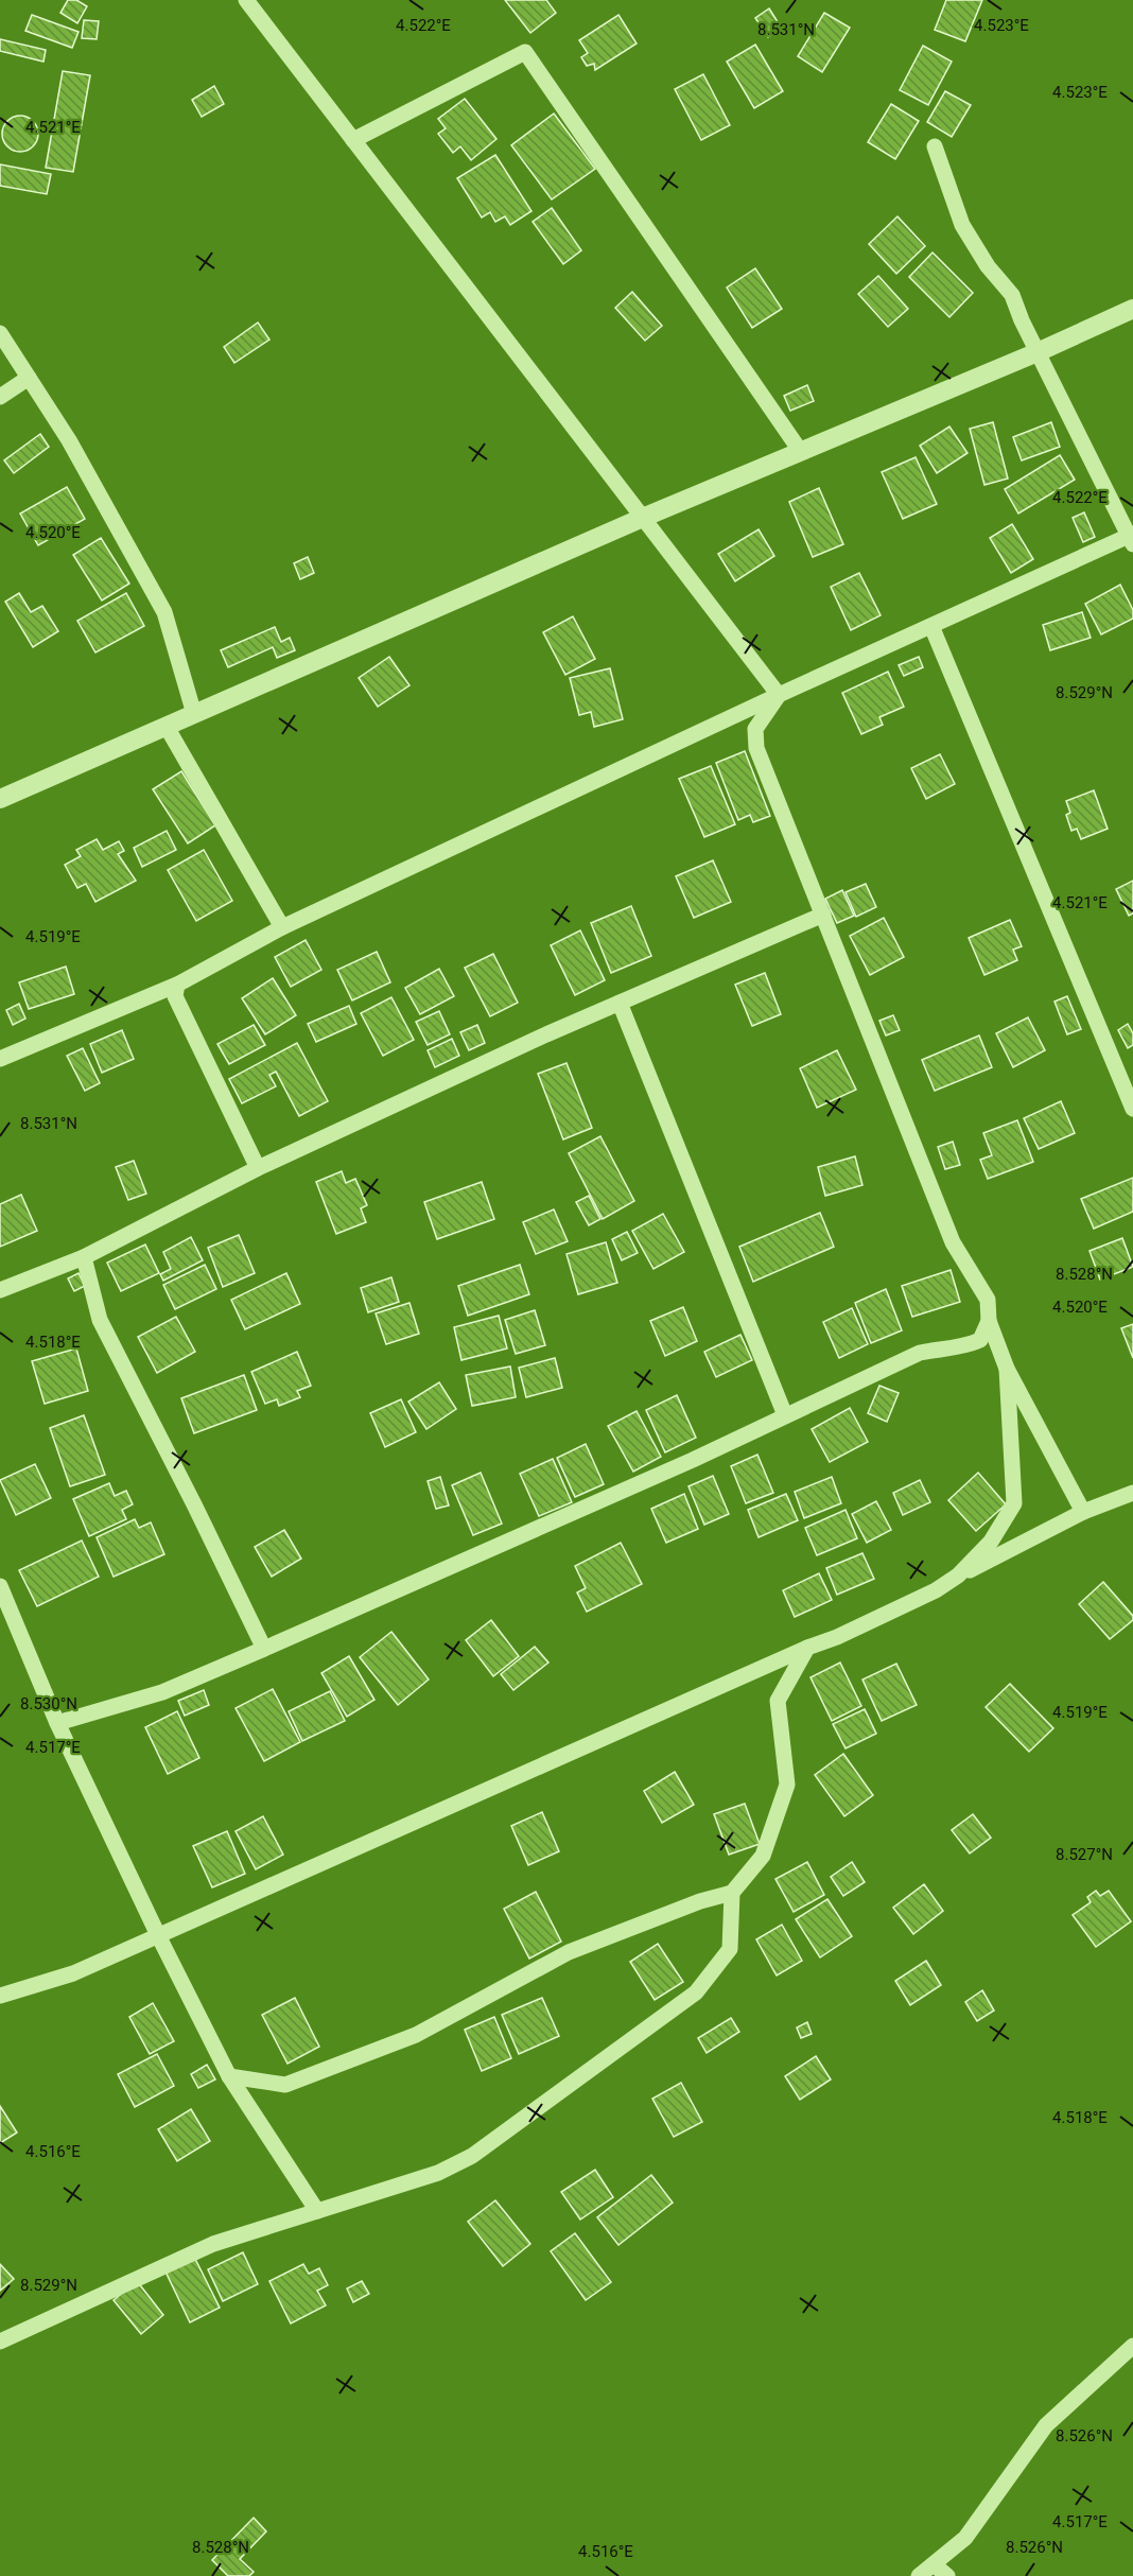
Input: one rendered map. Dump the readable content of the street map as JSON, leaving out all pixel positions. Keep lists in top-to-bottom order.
{
  "coordinates": [
    "4.522°E",
    "4.523°E",
    "8.531°N",
    "4.521°E",
    "4.520°E",
    "8.529°N",
    "4.519°E",
    "8.528°N",
    "4.518°E",
    "8.530°N",
    "4.517°E",
    "8.527°N",
    "4.516°E",
    "8.526°N"
  ]
}
